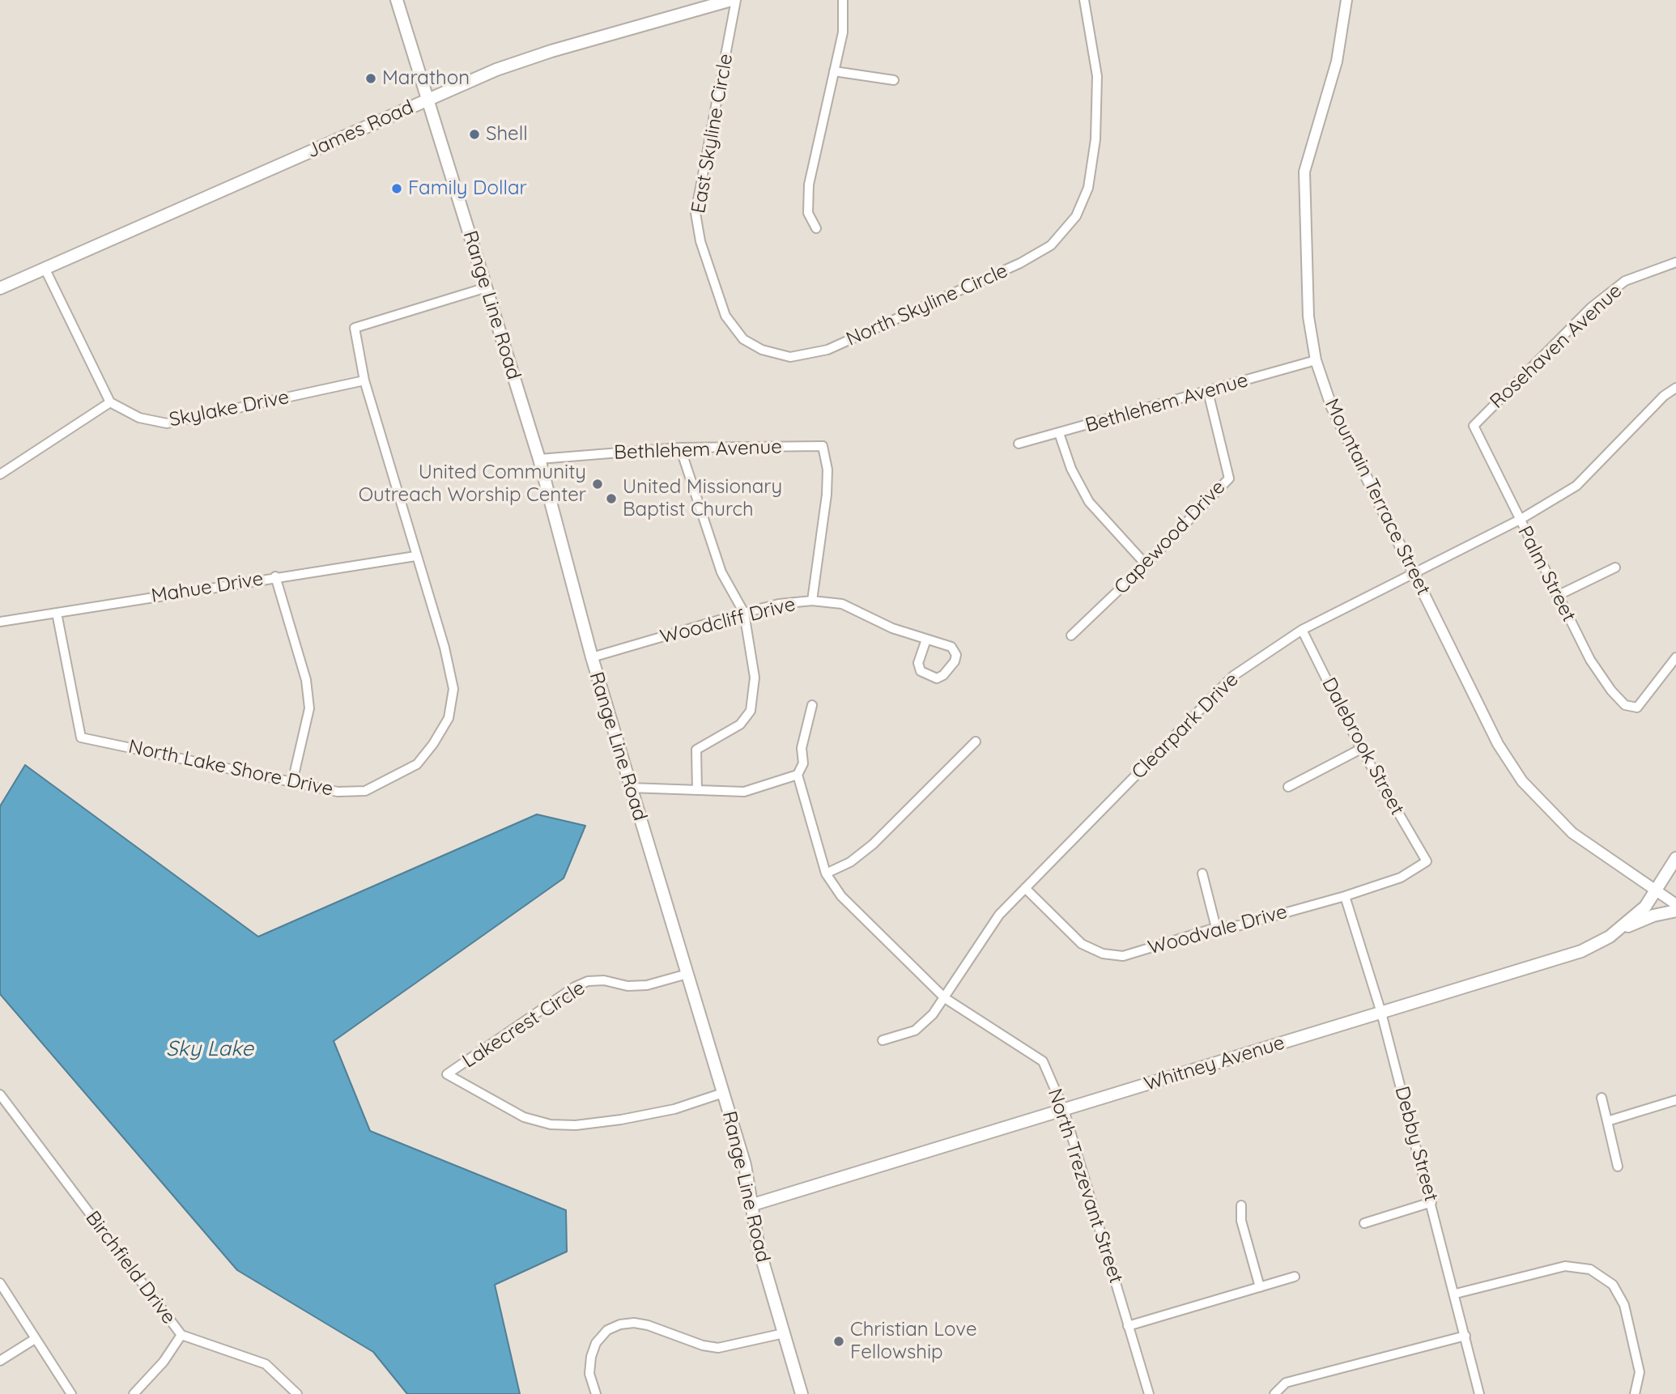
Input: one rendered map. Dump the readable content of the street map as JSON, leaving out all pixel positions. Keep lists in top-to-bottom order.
{
  "streets": {
    "main road": ["James Road", "Range Line Road", "Whitney Avenue"],
    "street": [
      "East Skyline Circle",
      "North Skyline Circle",
      "Rosehaven Avenue",
      "Bethlehem Avenue",
      "Skylake Drive",
      "Mountain Terrace Street",
      "Capewood Drive",
      "Palm Street",
      "Mahue Drive",
      "Woodcliff Drive",
      "Clearpark Drive",
      "Dalebrook Street",
      "North Lake Shore Drive",
      "Woodvale Drive",
      "Lakecrest Circle",
      "Debby Street",
      "North Trezevant Street",
      "Birchfield Drive"
    ]
  },
  "crossings": [
    ["James Road", "Range Line Road"],
    ["East Skyline Circle", "North Skyline Circle"],
    ["Range Line Road", "Bethlehem Avenue"],
    ["Range Line Road", "Woodcliff Drive"],
    ["Range Line Road", "North Lake Shore Drive"],
    ["Range Line Road", "Lakecrest Circle"],
    ["Range Line Road", "Whitney Avenue"],
    ["Rosehaven Avenue", "Palm Street"],
    ["Bethlehem Avenue", "Mountain Terrace Street"],
    ["Bethlehem Avenue", "Capewood Drive"],
    ["Bethlehem Avenue", "Woodcliff Drive"],
    ["Skylake Drive", "North Lake Shore Drive"],
    ["Mountain Terrace Street", "Clearpark Drive"],
    ["Mountain Terrace Street", "Whitney Avenue"],
    ["Palm Street", "Clearpark Drive"],
    ["Mahue Drive", "North Lake Shore Drive"],
    ["Clearpark Drive", "Dalebrook Street"],
    ["Clearpark Drive", "Woodvale Drive"],
    ["Clearpark Drive", "North Trezevant Street"],
    ["Dalebrook Street", "Woodvale Drive"],
    ["Woodvale Drive", "Debby Street"],
    ["Whitney Avenue", "Debby Street"],
    ["Whitney Avenue", "North Trezevant Street"]
  ],
  "water": ["Sky Lake"],
  "places": [
    "Marathon",
    "Shell",
    "Family Dollar",
    "United Community Outreach Worship Center",
    "United Missionary Baptist Church",
    "Christian Love Fellowship"
  ]
}
